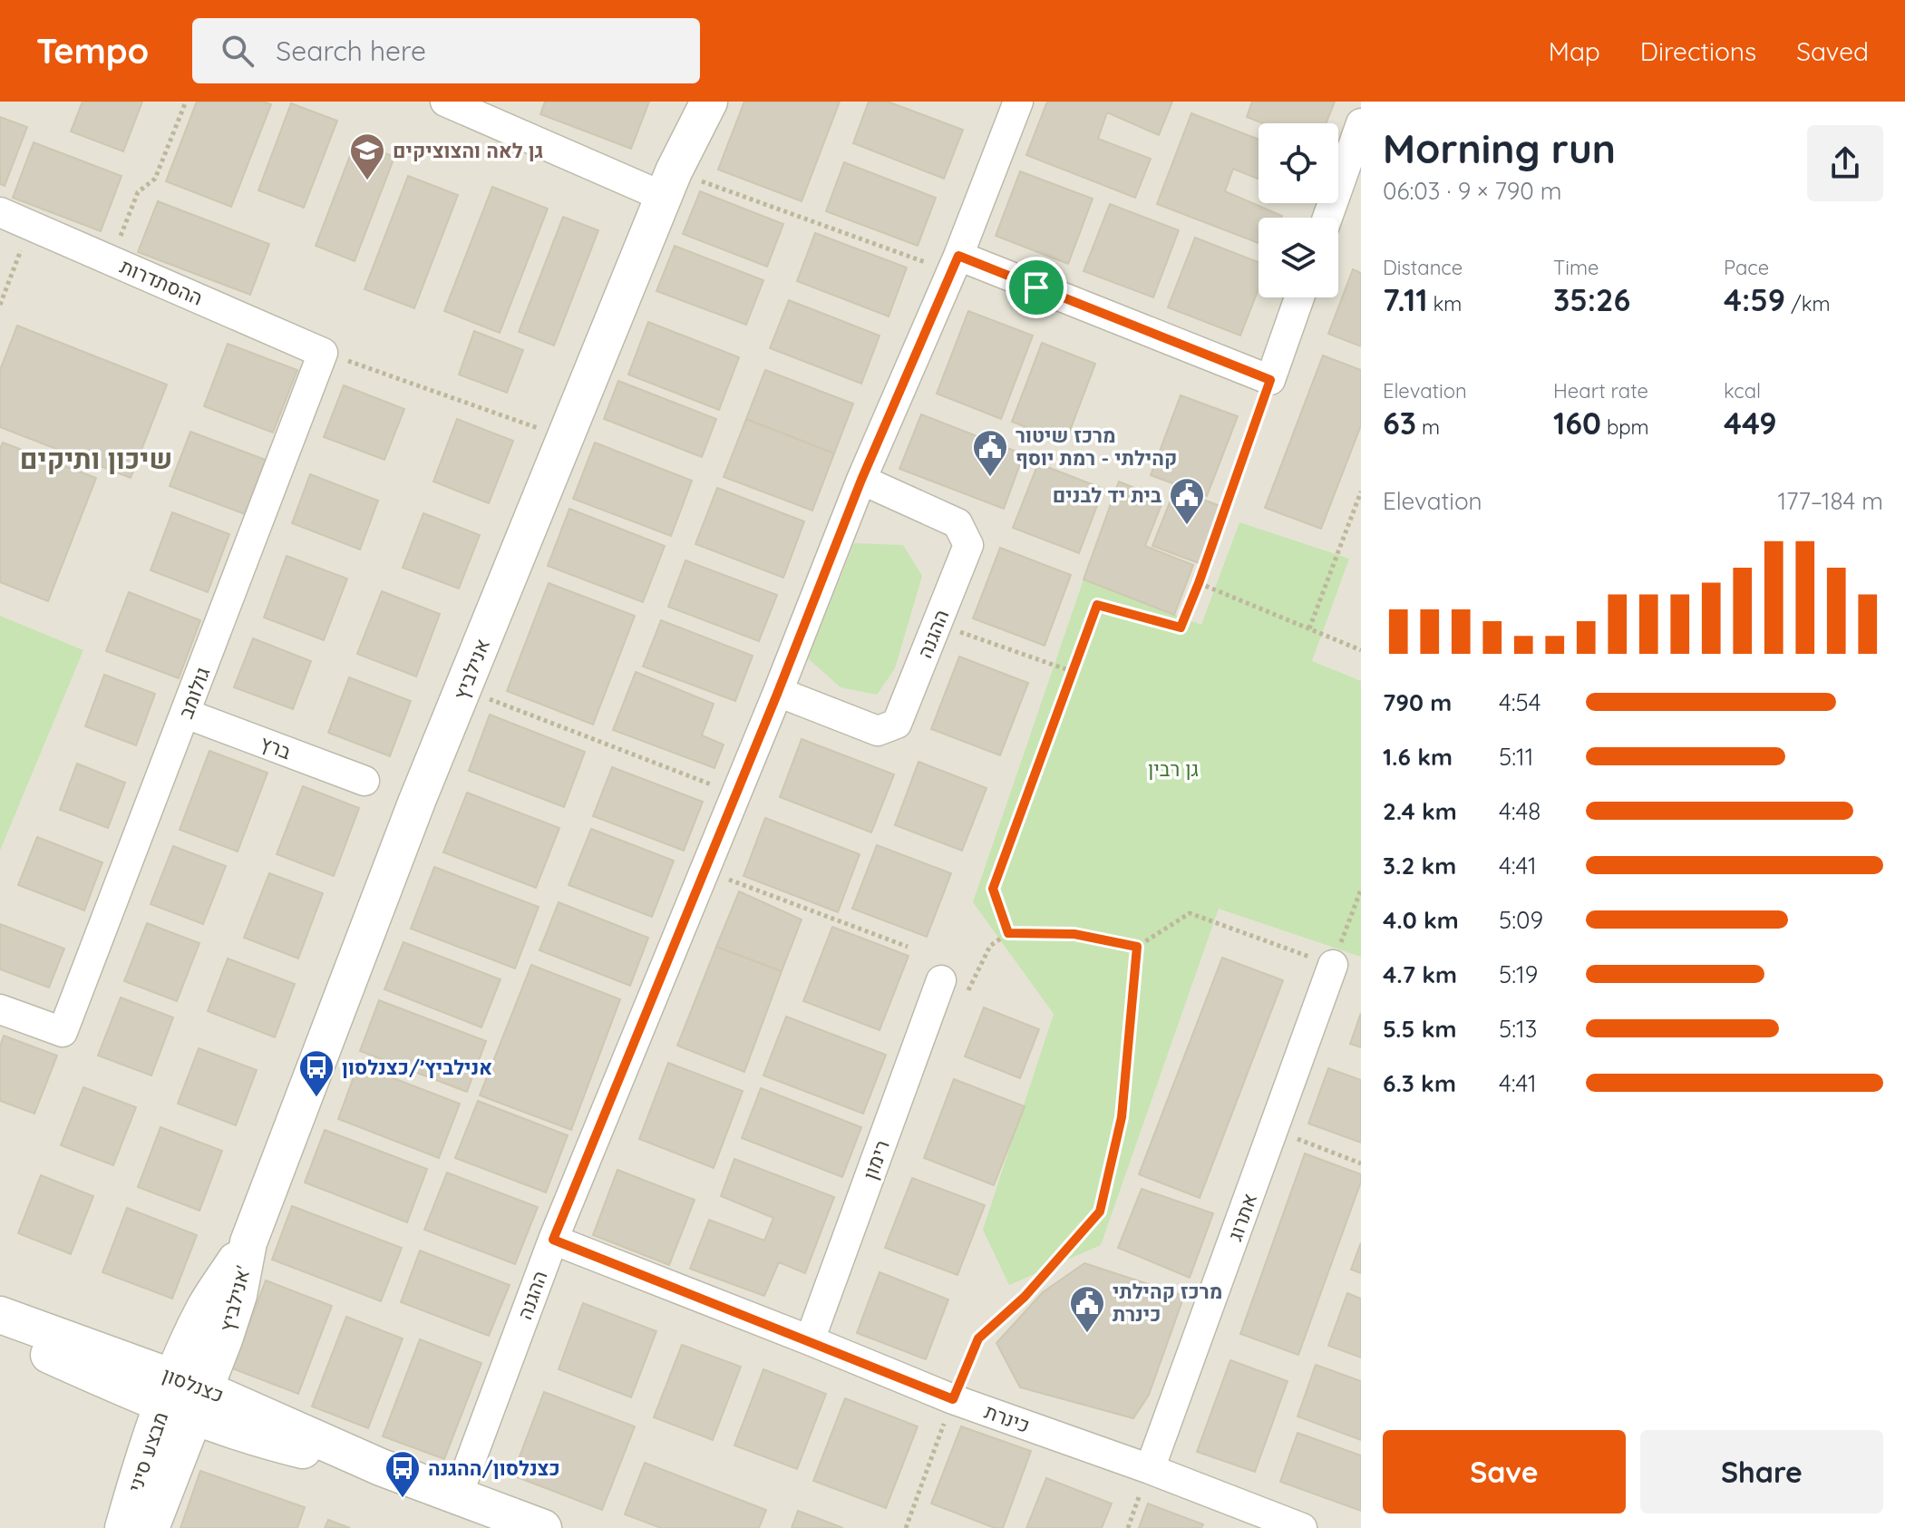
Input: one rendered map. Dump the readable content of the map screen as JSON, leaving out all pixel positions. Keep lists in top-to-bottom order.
{
  "streets": {
    "street": [
      "ההסתדרות",
      "ההגנה",
      "אנילביץ",
      "גולומב",
      "ברץ",
      "רימון",
      "אתרוג",
      "אנילביץ'",
      "כצנלסון",
      "כינרת",
      "מבצע סיני"
    ]
  },
  "crossings": [
    ["ההסתדרות", "גולומב"],
    ["ההגנה", "כצנלסון"],
    ["ההגנה", "כינרת"],
    ["אנילביץ", "אנילביץ'"],
    ["גולומב", "ברץ"],
    ["רימון", "כינרת"],
    ["אתרוג", "כינרת"],
    ["אנילביץ'", "כצנלסון"],
    ["אנילביץ'", "מבצע סיני"],
    ["כצנלסון", "מבצע סיני"]
  ],
  "districts": ["שיכון ותיקים"],
  "parks": ["גן רבין"],
  "places": {
    "school or university": ["גן לאה והצוציקים"],
    "public building": ["מרכז שיטור קהילתי - רמת יוסף", "בית יד לבנים", "מרכז קהילתי כינרת"],
    "bus stop": ["אנילביץ׳/כצנלסון", "כצנלסון/ההגנה"]
  },
  "page": {
    "header": "Tempo",
    "search": "Search here",
    "nav": ["Map", "Directions", "Saved"],
    "heading": ["Morning run", "06:03 · 9 × 790 m"],
    "stats": [
      ["Distance", "7.11 km"],
      ["Time", "35:26"],
      ["Pace", "4:59 /km"],
      ["Elevation", "63 m"],
      ["Heart rate", "160 bpm"],
      ["kcal", "449"]
    ],
    "chart": ["Elevation", "177–184 m"],
    "list": [
      {
        "name": "790 m",
        "note": "4:54"
      },
      {
        "name": "1.6 km",
        "note": "5:11"
      },
      {
        "name": "2.4 km",
        "note": "4:48"
      },
      {
        "name": "3.2 km",
        "note": "4:41"
      },
      {
        "name": "4.0 km",
        "note": "5:09"
      },
      {
        "name": "4.7 km",
        "note": "5:19"
      },
      {
        "name": "5.5 km",
        "note": "5:13"
      },
      {
        "name": "6.3 km",
        "note": "4:41"
      }
    ],
    "buttons": ["Save", "Share"]
  }
}
